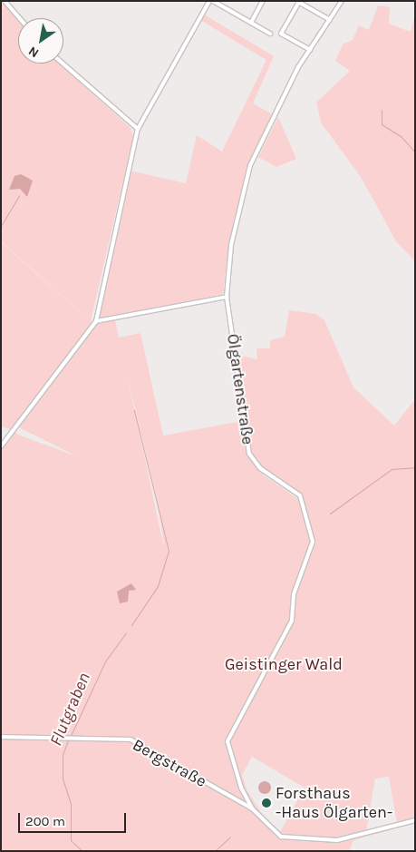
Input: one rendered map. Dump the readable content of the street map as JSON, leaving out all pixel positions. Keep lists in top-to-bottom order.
{
  "streets": {
    "street": ["Ölgartenstraße", "Bergstraße"]
  },
  "crossings": [
    ["Ölgartenstraße", "Bergstraße"]
  ],
  "water": ["Flutgraben"],
  "parks": ["Geistinger Wald"],
  "places": ["Forsthaus -Haus Ölgarten-"],
  "scale_bar": "200 m",
  "north": "bottom left"
}
